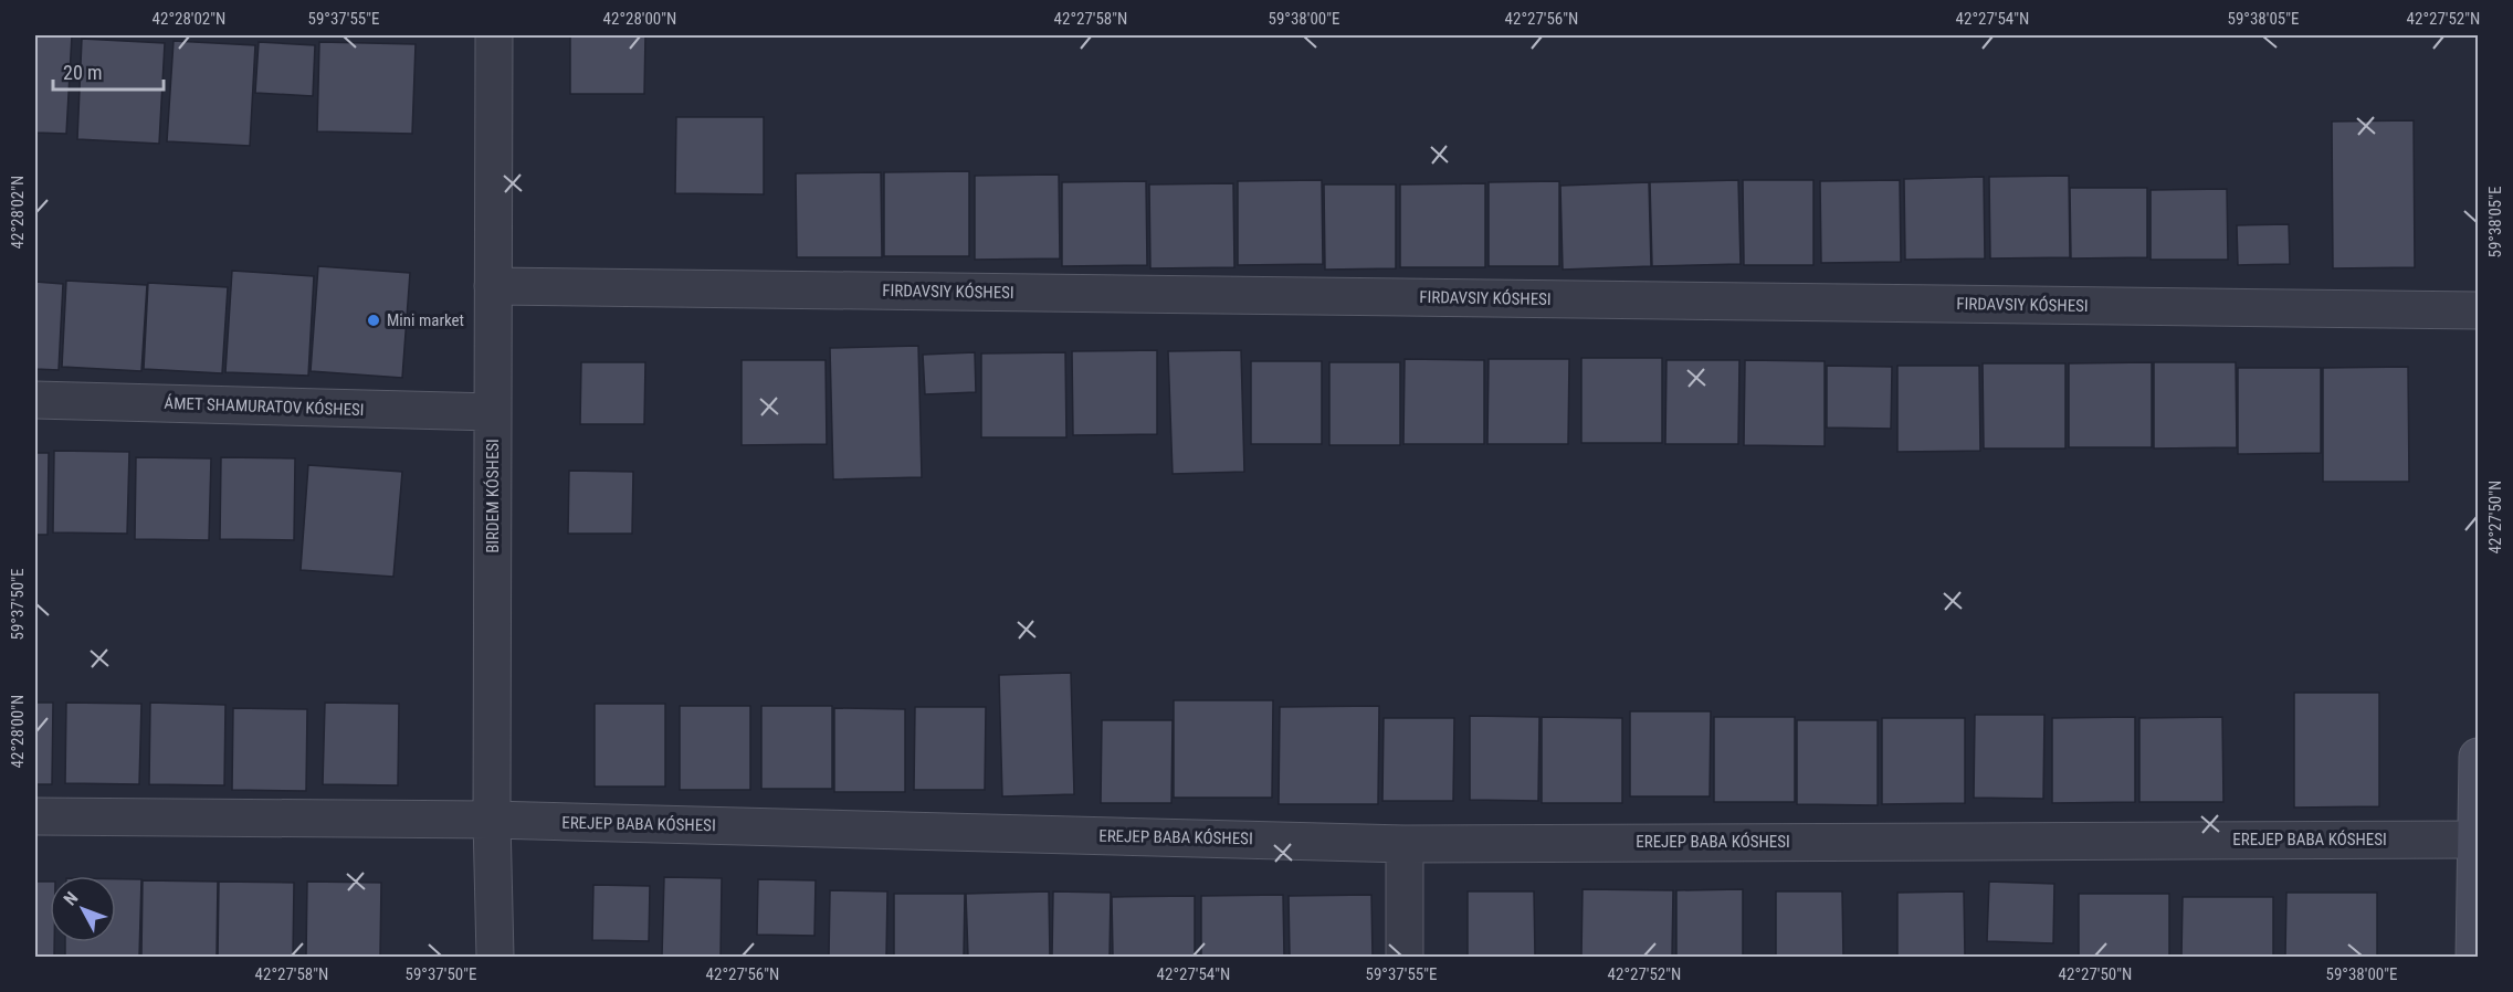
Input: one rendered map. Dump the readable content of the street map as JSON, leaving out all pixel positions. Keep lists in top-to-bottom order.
{
  "streets": {
    "street": [
      "FIRDAVSIY KÓSHESI",
      "ÁMET SHAMURATOV KÓSHESI",
      "BIRDEM KÓSHESI",
      "EREJEP BABA KÓSHESI"
    ]
  },
  "crossings": [
    ["FIRDAVSIY KÓSHESI", "BIRDEM KÓSHESI"],
    ["ÁMET SHAMURATOV KÓSHESI", "BIRDEM KÓSHESI"],
    ["BIRDEM KÓSHESI", "EREJEP BABA KÓSHESI"]
  ],
  "places": ["Mini market"],
  "scale_bar": "20 m",
  "north": "top left",
  "coordinates": [
    "42°28'02\"N",
    "59°37'55\"E",
    "42°28'00\"N",
    "42°27'58\"N",
    "59°38'00\"E",
    "42°27'56\"N",
    "42°27'54\"N",
    "59°38'05\"E",
    "42°27'52\"N",
    "42°27'50\"N",
    "59°37'50\"E"
  ]
}
